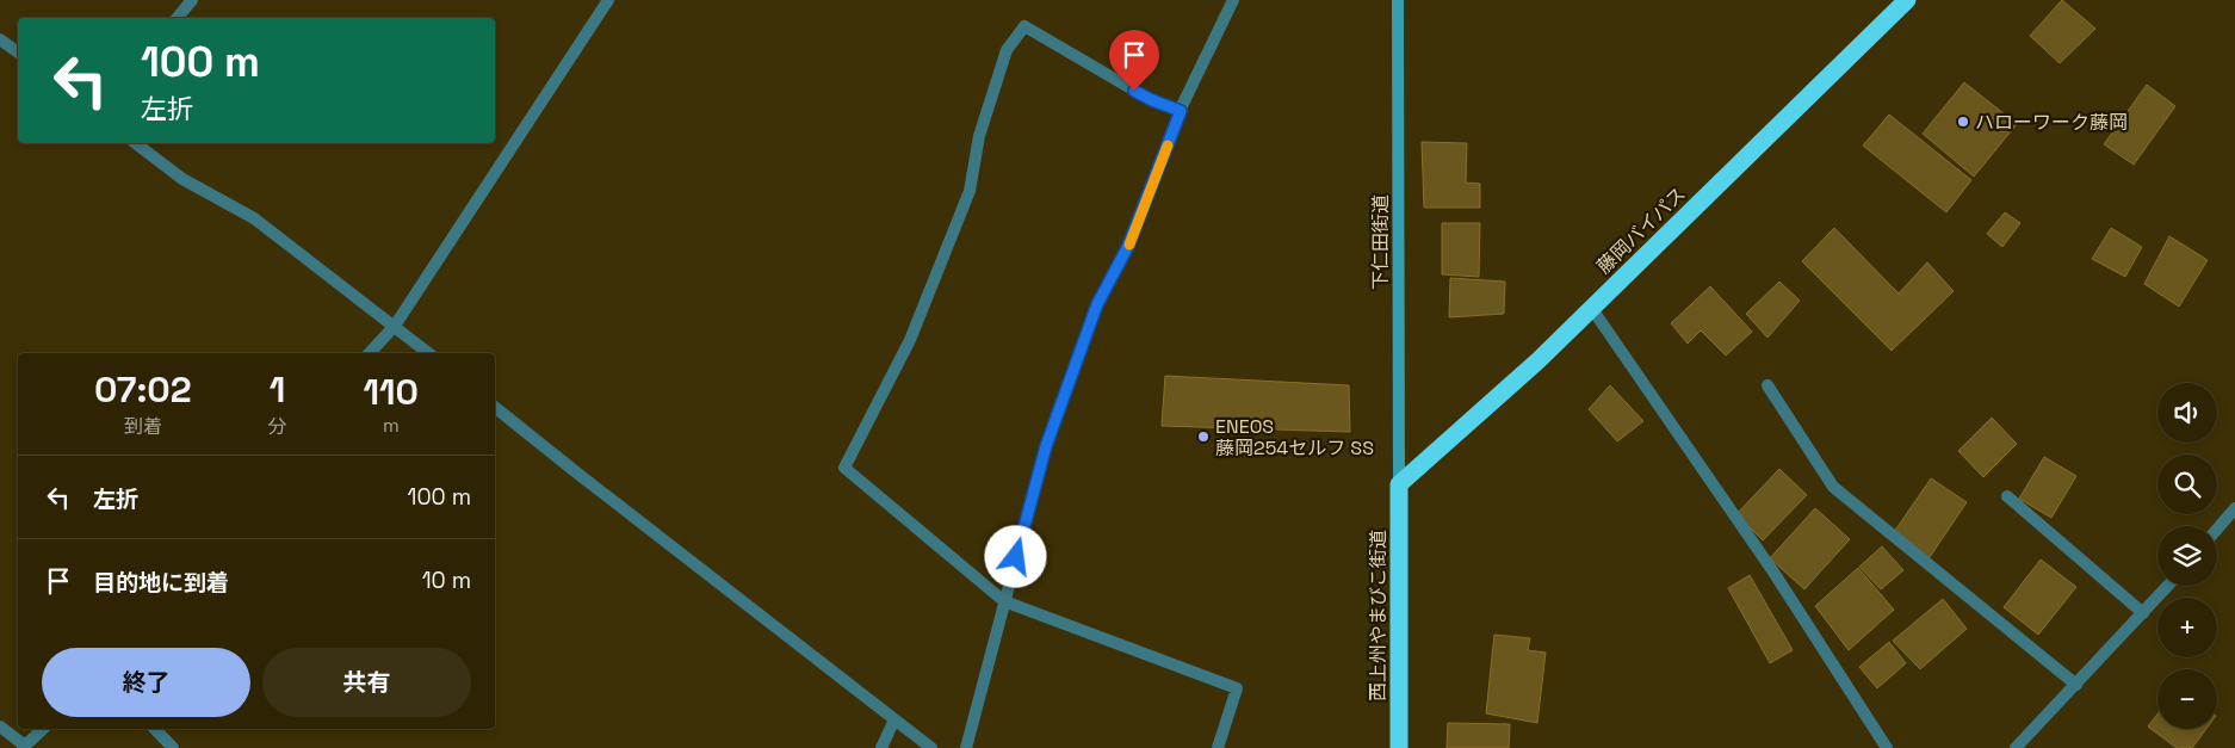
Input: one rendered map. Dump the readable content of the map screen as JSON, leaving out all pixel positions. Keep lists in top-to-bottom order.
{
  "streets": {
    "highway": ["藤岡バイパス", "西上州やまびこ街道"],
    "street": ["下仁田街道"]
  },
  "crossings": [
    ["藤岡バイパス", "下仁田街道"],
    ["藤岡バイパス", "西上州やまびこ街道"],
    ["下仁田街道", "西上州やまびこ街道"]
  ],
  "places": ["ハローワーク藤岡", "ENEOS 藤岡254セルフ SS"],
  "page": {
    "turn": ["100 m", "左折"],
    "eta": [
      "07:02",
      "到着",
      "1",
      "分",
      "110",
      "m"
    ],
    "map_buttons": ["+", "−"],
    "list": [
      {
        "name": "左折",
        "value": "100 m"
      },
      {
        "name": "目的地に到着",
        "value": "10 m"
      }
    ],
    "buttons": ["終了", "共有"]
  }
}
